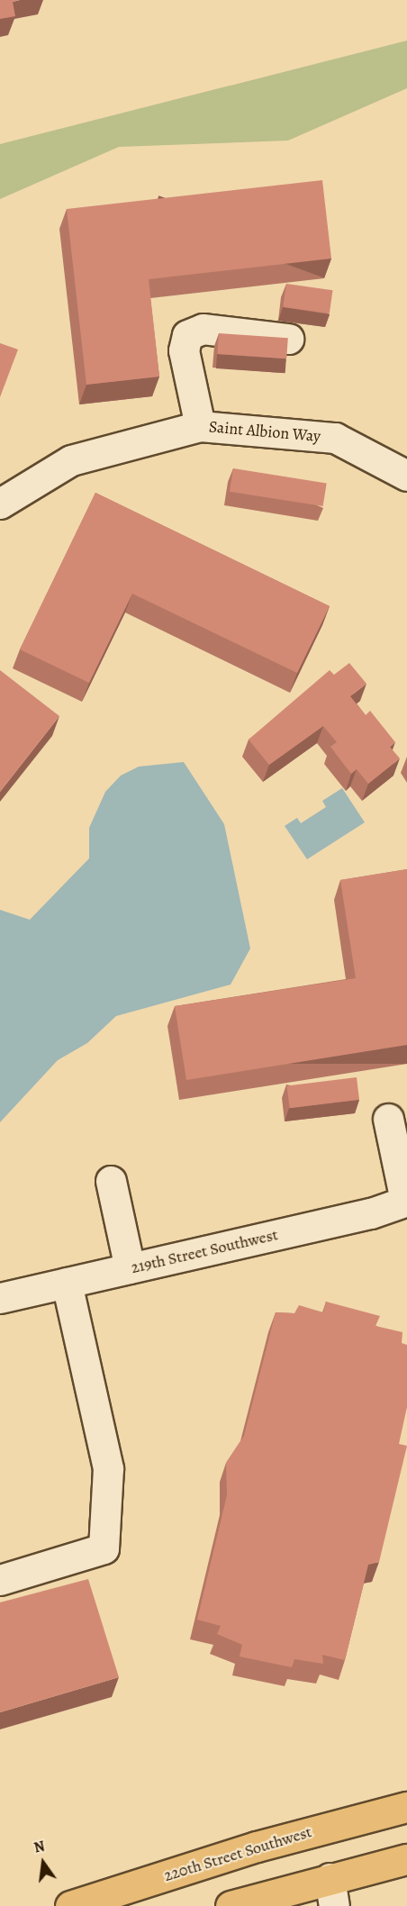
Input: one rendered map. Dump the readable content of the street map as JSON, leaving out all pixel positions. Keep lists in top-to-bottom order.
{
  "streets": {
    "main road": ["220th Street Southwest"],
    "street": ["Saint Albion Way", "219th Street Southwest"]
  },
  "north": "top"
}
